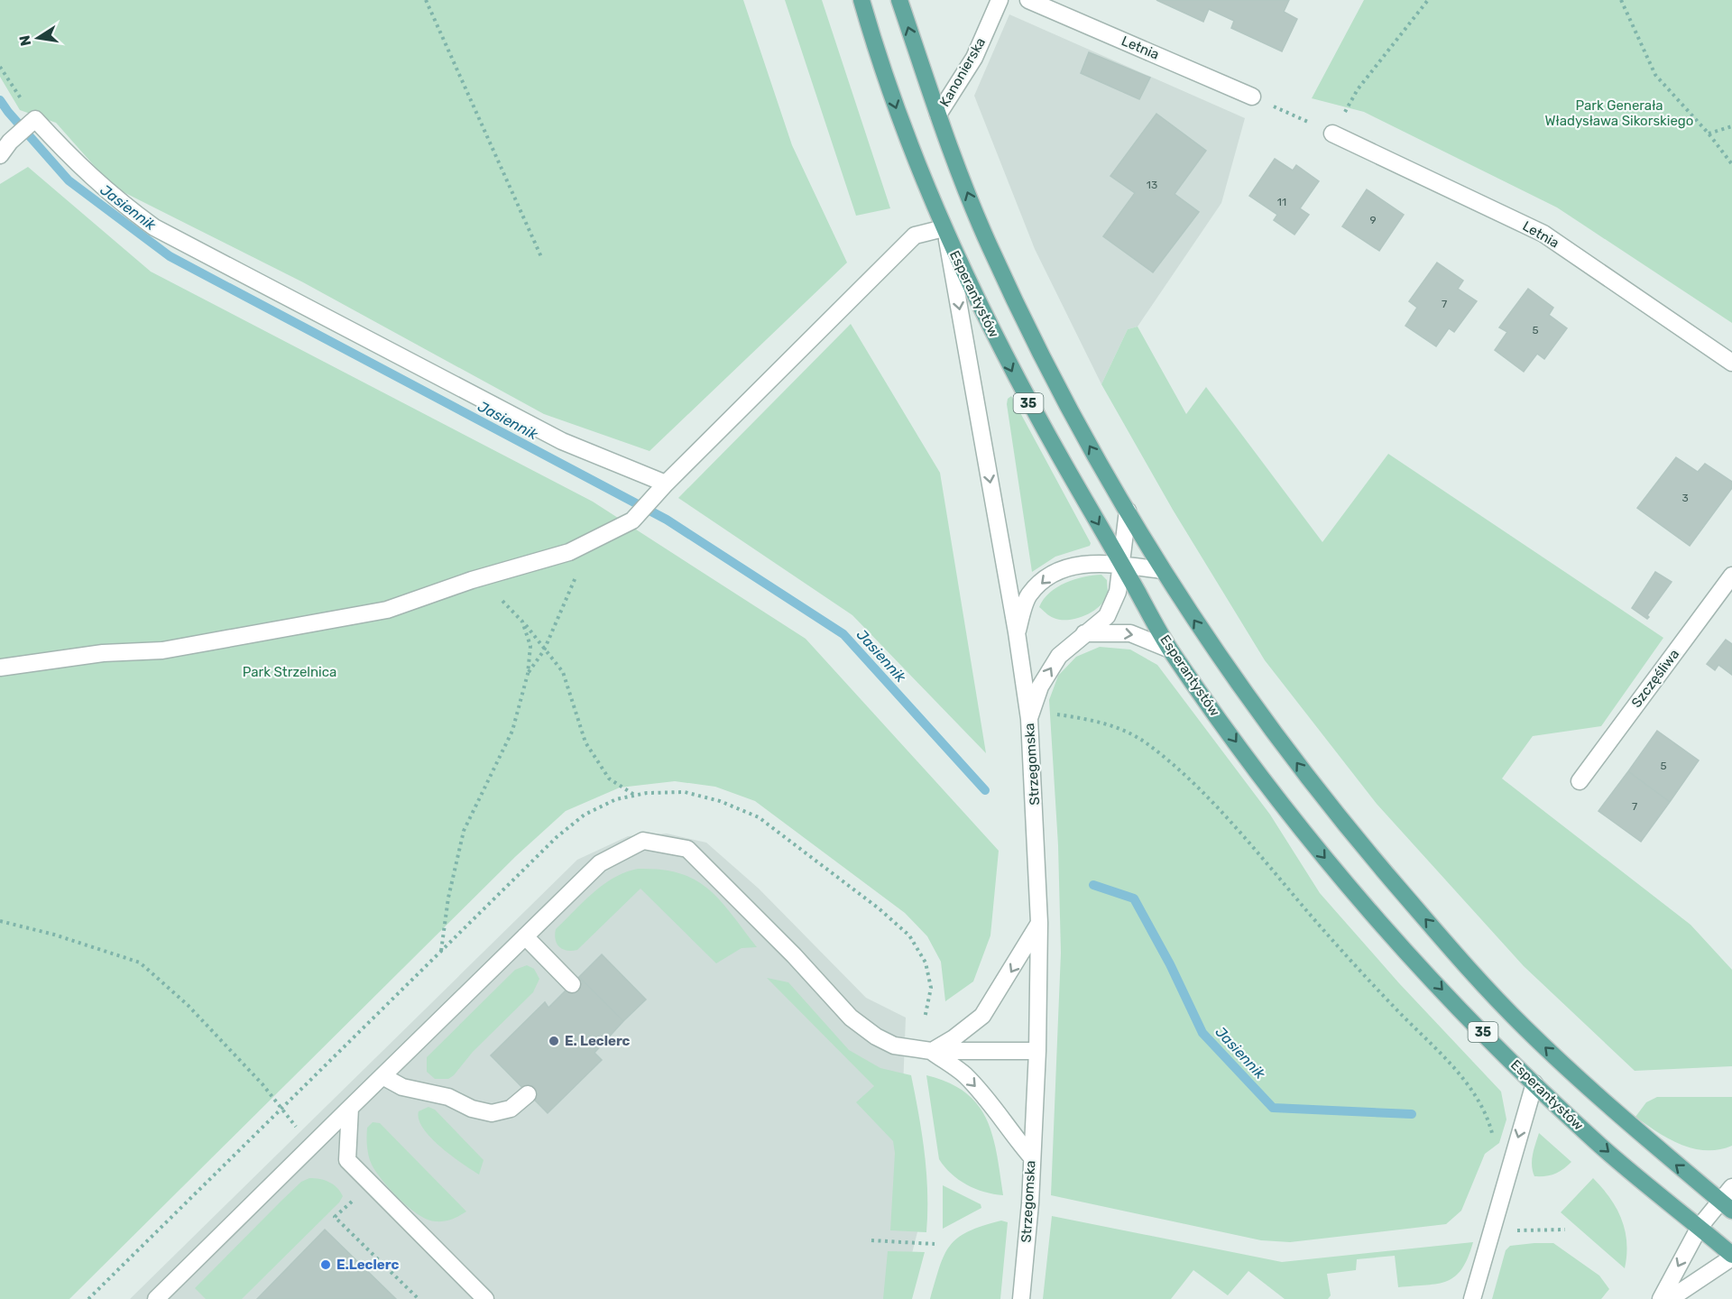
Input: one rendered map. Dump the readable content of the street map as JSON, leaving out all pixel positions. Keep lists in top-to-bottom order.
{
  "streets": {
    "main road": ["Esperantystów", "35"],
    "street": [
      "Letnia",
      "Kanonierska",
      "Szczęśliwa",
      "Strzegomska"
    ]
  },
  "crossings": [
    ["Kanonierska", "35"],
    ["Esperantystów", "35"],
    ["Esperantystów", "Strzegomska"]
  ],
  "one_way": ["Strzegomska"],
  "water": ["Jasiennik"],
  "parks": ["Park Generała Władysława Sikorskiego", "Park Strzelnica"],
  "places": ["E. Leclerc", "E.Leclerc"],
  "house_numbers": [
    "13",
    "11",
    "9",
    "7",
    "5",
    "3",
    "5",
    "7"
  ],
  "north": "left"
}
